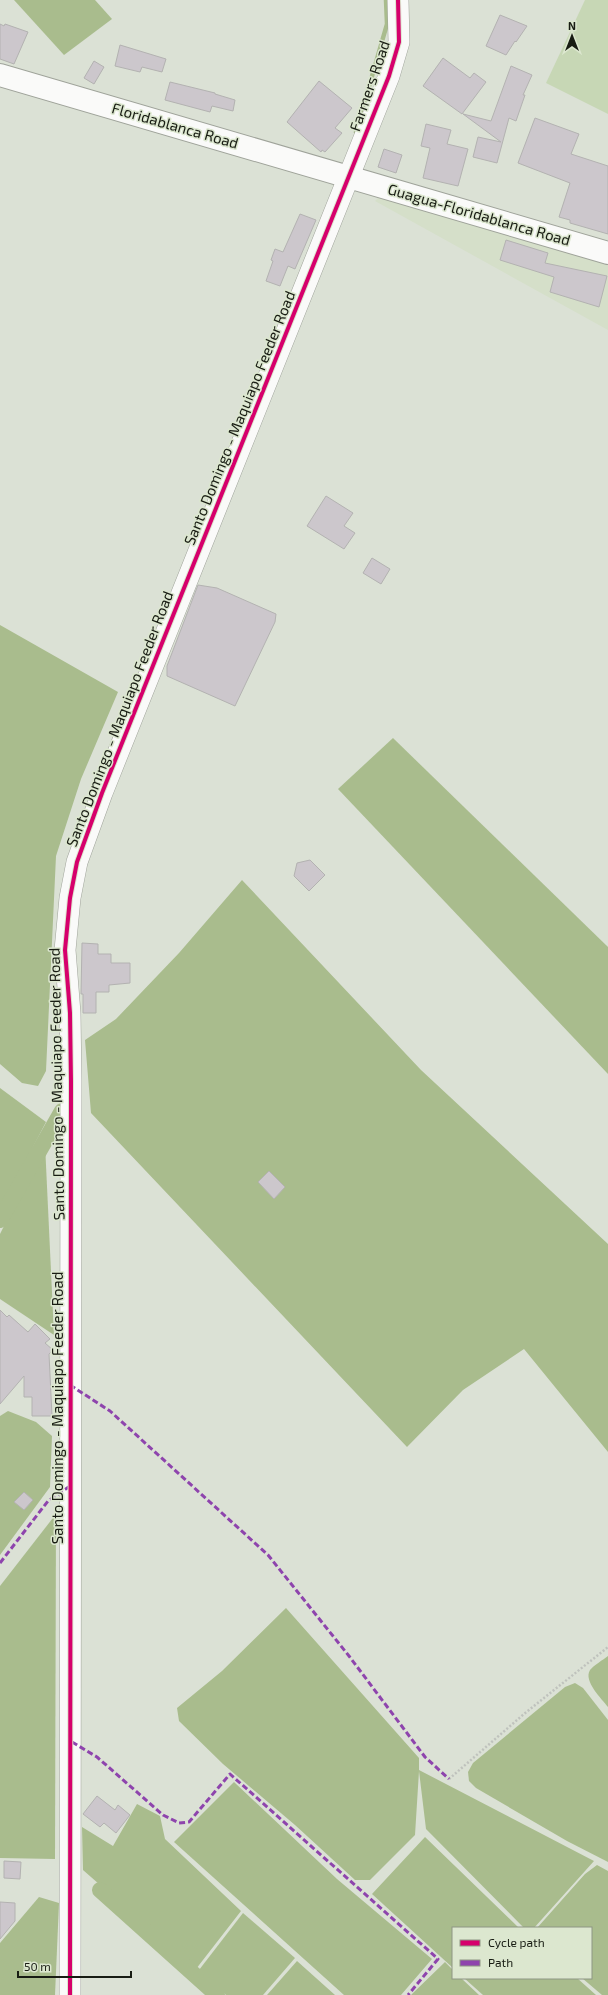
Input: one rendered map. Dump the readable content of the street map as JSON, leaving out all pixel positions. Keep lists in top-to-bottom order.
{
  "streets": {
    "main road": ["Floridablanca Road", "Guagua-Floridablanca Road"],
    "street": ["Farmers Road", "Santo Domingo - Maquiapo Feeder Road"]
  },
  "crossings": [
    ["Farmers Road", "Floridablanca Road"],
    ["Farmers Road", "Guagua-Floridablanca Road"],
    ["Farmers Road", "Santo Domingo - Maquiapo Feeder Road"],
    ["Floridablanca Road", "Guagua-Floridablanca Road"],
    ["Floridablanca Road", "Santo Domingo - Maquiapo Feeder Road"],
    ["Guagua-Floridablanca Road", "Santo Domingo - Maquiapo Feeder Road"]
  ],
  "legend": ["Cycle path", "Path"],
  "scale_bar": "50 m",
  "north": "top"
}
